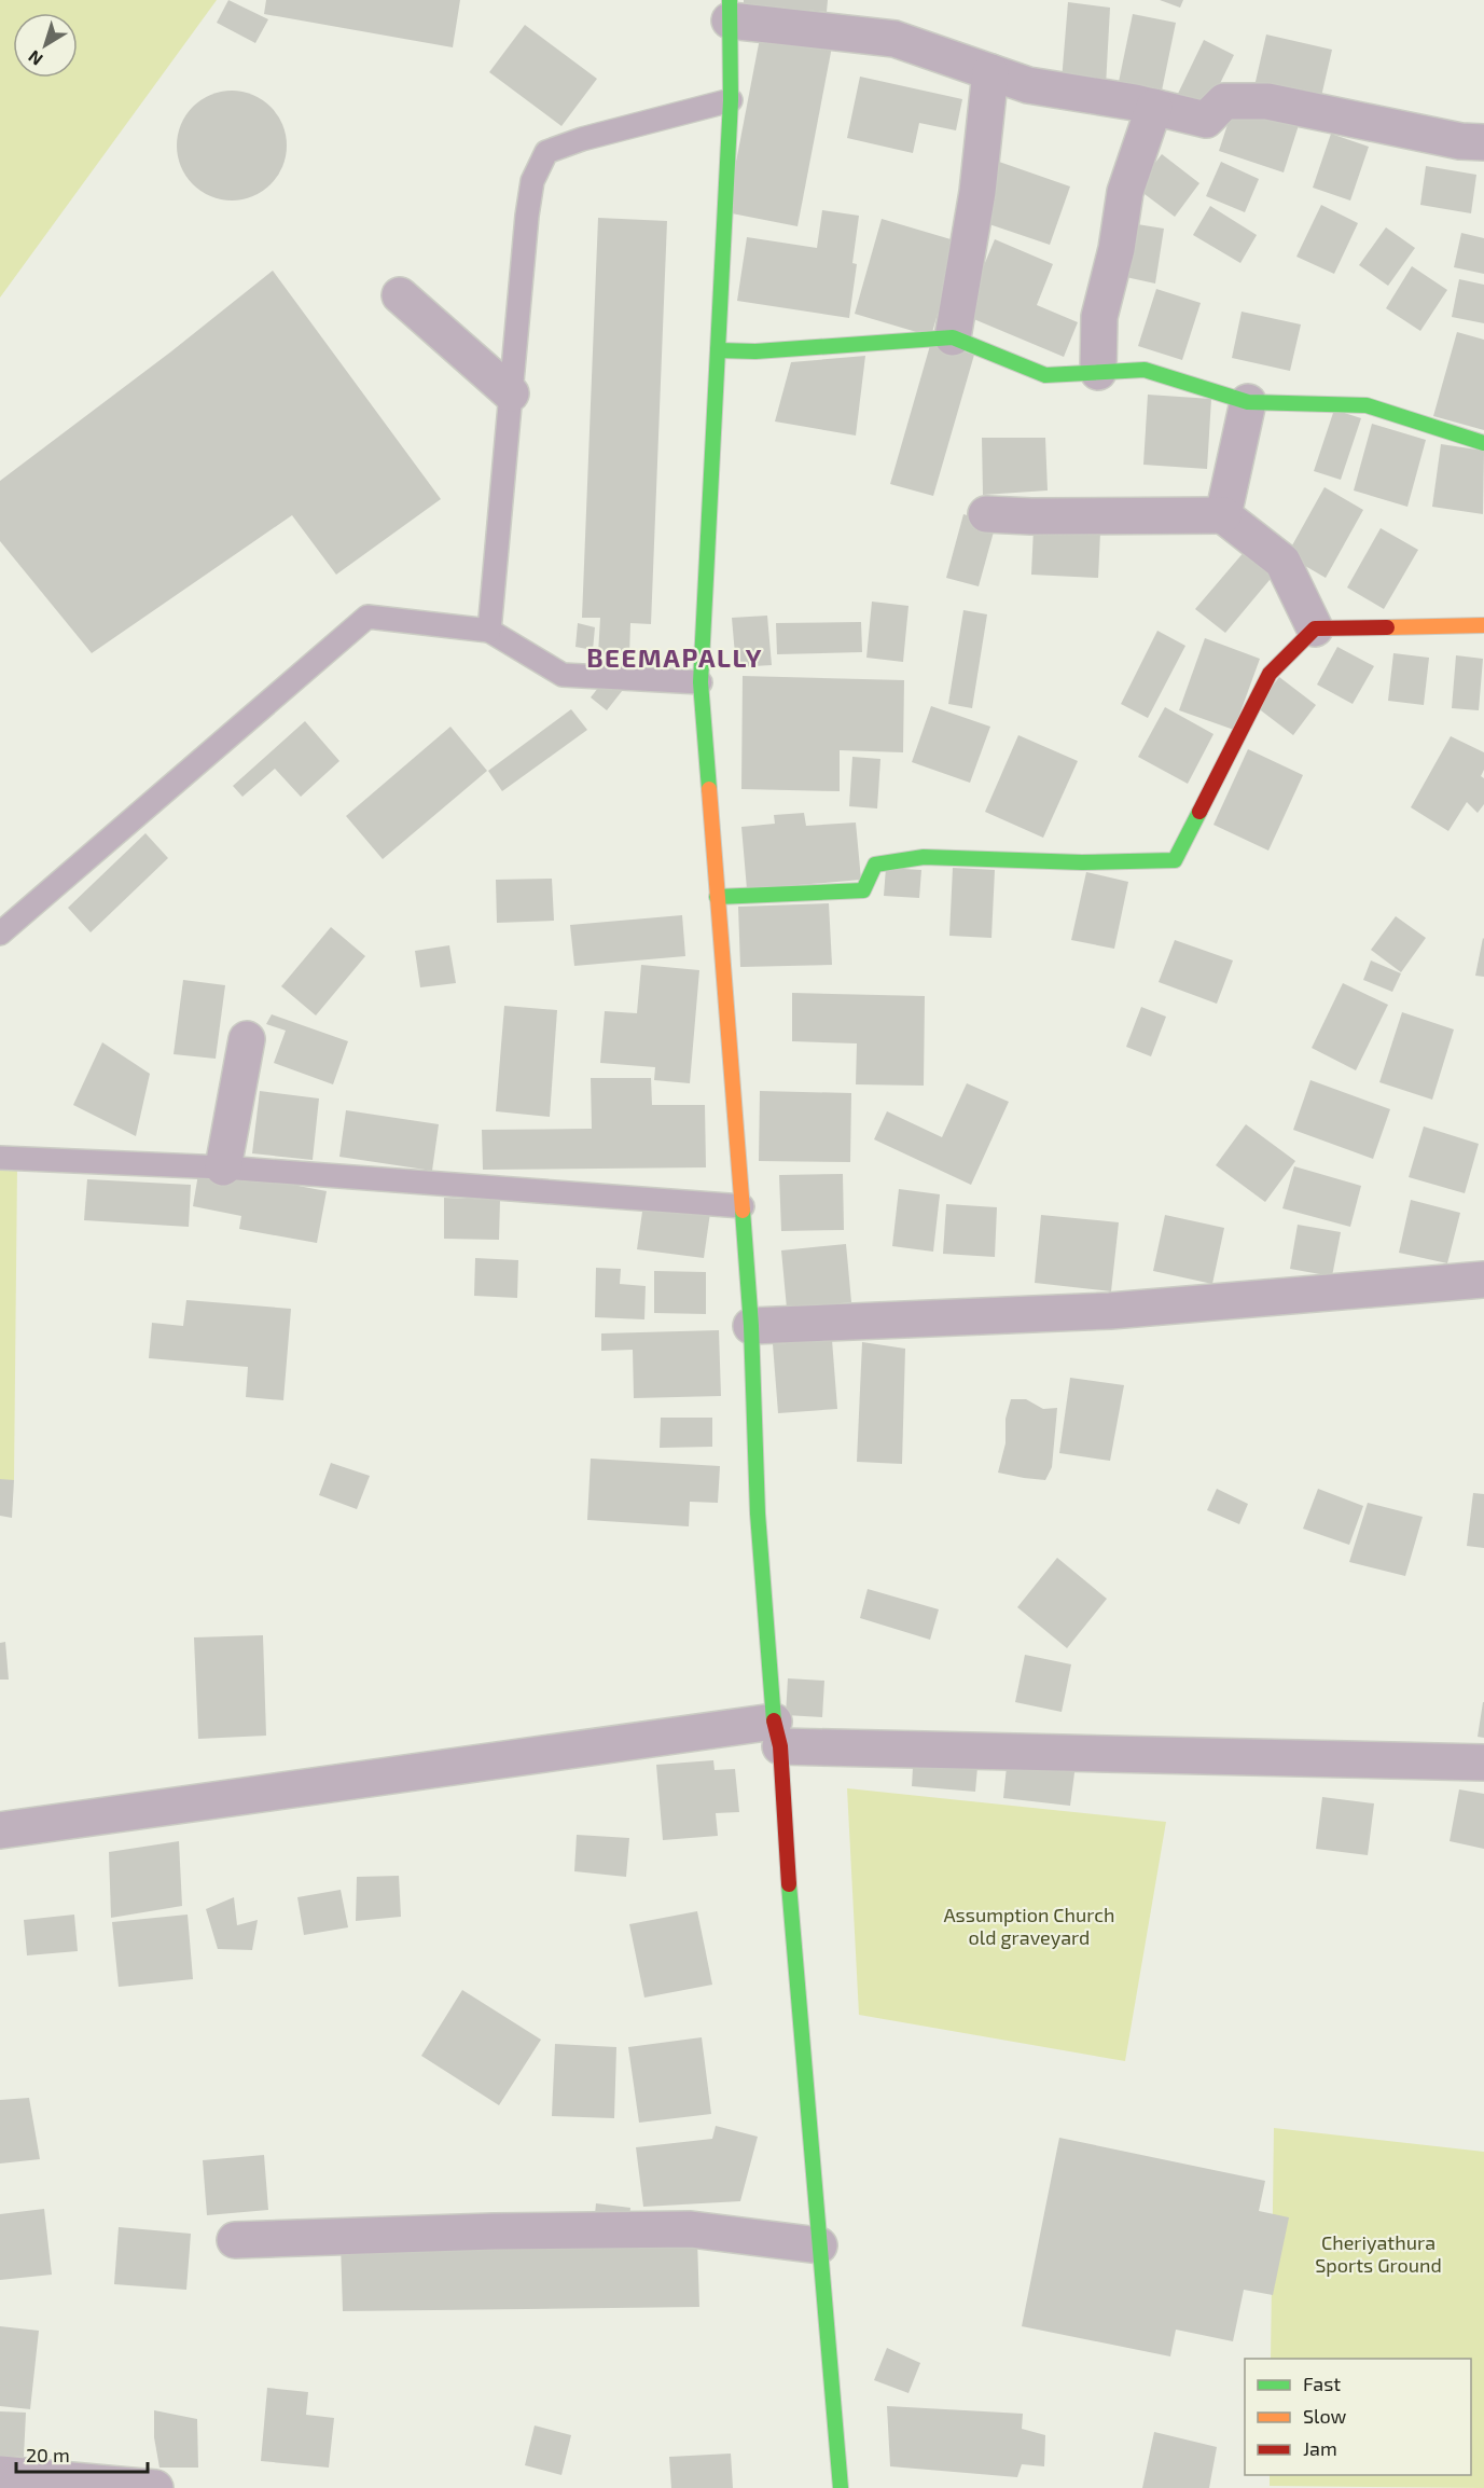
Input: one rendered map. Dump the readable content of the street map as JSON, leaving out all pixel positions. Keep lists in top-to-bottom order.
{
  "districts": ["BEEMAPALLY"],
  "parks": ["Assumption Church old graveyard", "Cheriyathura Sports Ground"],
  "legend": ["Fast", "Slow", "Jam"],
  "scale_bar": "20 m",
  "north": "bottom left"
}
